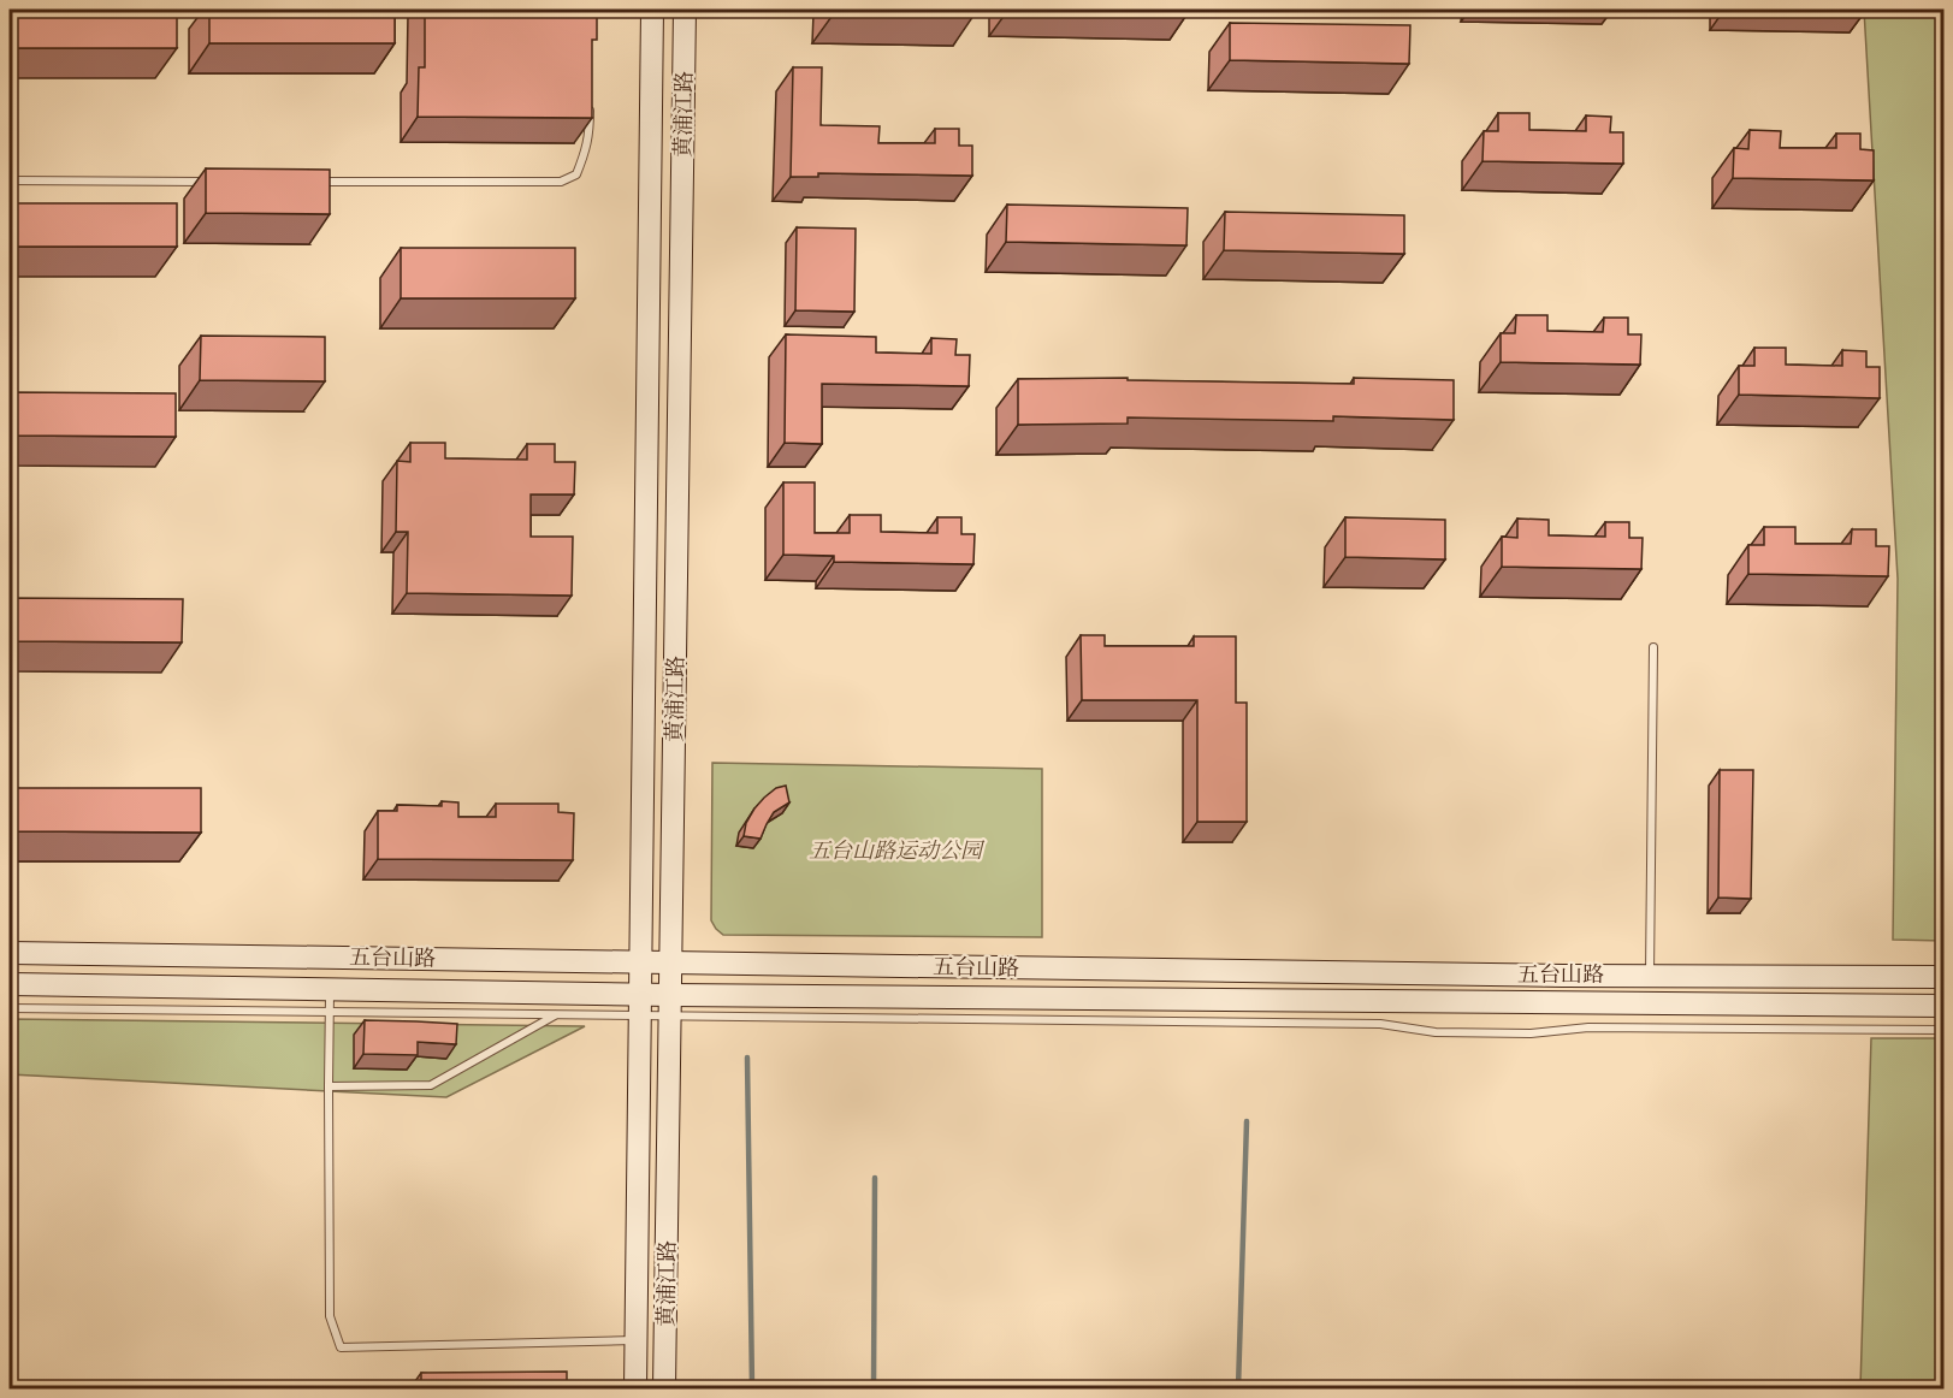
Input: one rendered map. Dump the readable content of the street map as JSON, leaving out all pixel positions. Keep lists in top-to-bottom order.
{
  "streets": {
    "main road": ["黄浦江路", "五台山路"]
  },
  "crossings": [
    ["黄浦江路", "五台山路"]
  ],
  "parks": ["五台山路运动公园"]
}
